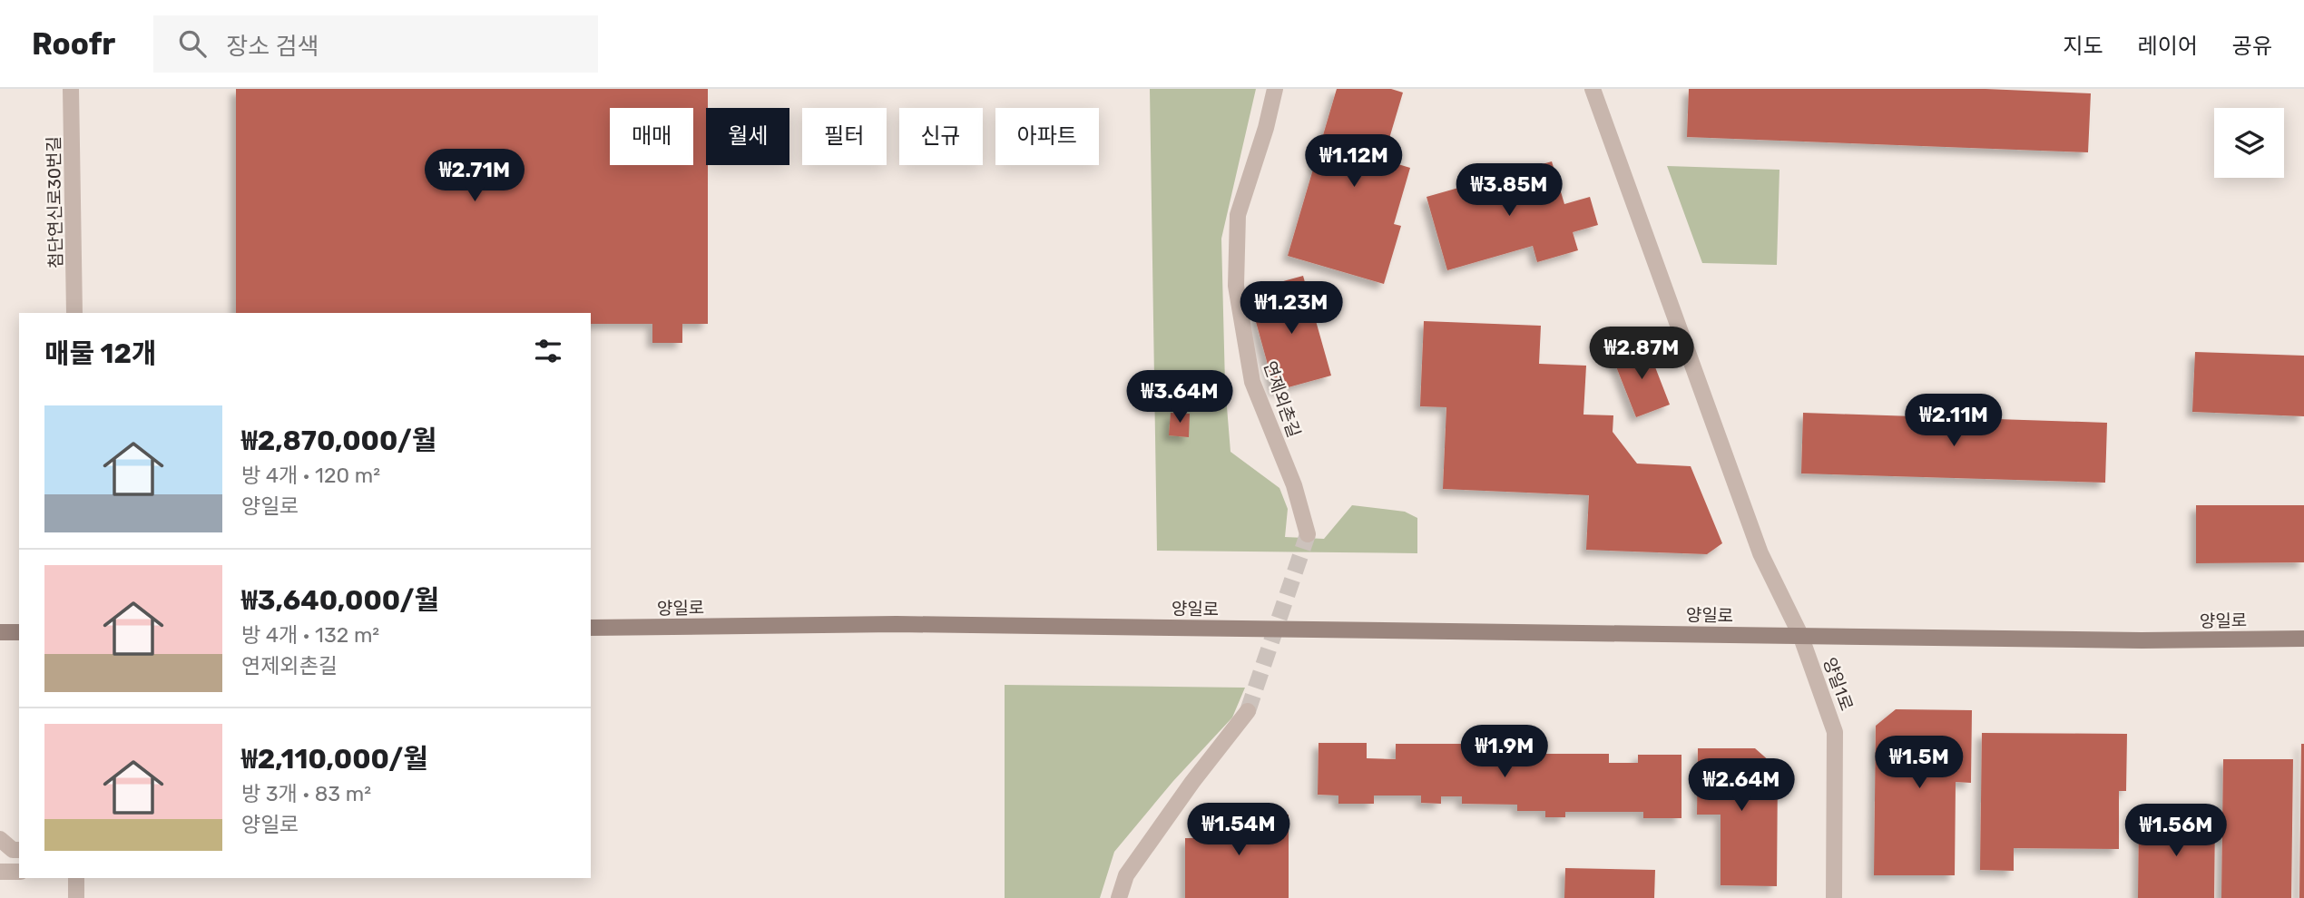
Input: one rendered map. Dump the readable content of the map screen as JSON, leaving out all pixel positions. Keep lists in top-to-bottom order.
{
  "streets": {
    "main road": ["양일로"],
    "street": ["첨단연신로30번길", "연제외촌길", "양일1로"]
  },
  "crossings": [
    ["양일로", "양일1로"]
  ],
  "page": {
    "header": "Roofr",
    "search": "장소 검색",
    "nav": ["지도", "레이어", "공유"],
    "chip": [
      "매매",
      "월세",
      "필터",
      "신규",
      "아파트"
    ],
    "price": [
      "₩1.12M",
      "₩2.71M",
      "₩3.85M",
      "₩1.23M",
      "₩2.87M",
      "₩3.64M",
      "₩2.11M",
      "₩1.9M",
      "₩1.5M",
      "₩2.64M",
      "₩1.54M",
      "₩1.56M"
    ],
    "heading": "매물 12개",
    "list": [
      {
        "name": "₩2,870,000/월",
        "note": "방 4개 · 120 m² · 양일로"
      },
      {
        "name": "₩3,640,000/월",
        "note": "방 4개 · 132 m² · 연제외촌길"
      },
      {
        "name": "₩2,110,000/월",
        "note": "방 3개 · 83 m² · 양일로"
      }
    ]
  }
}
